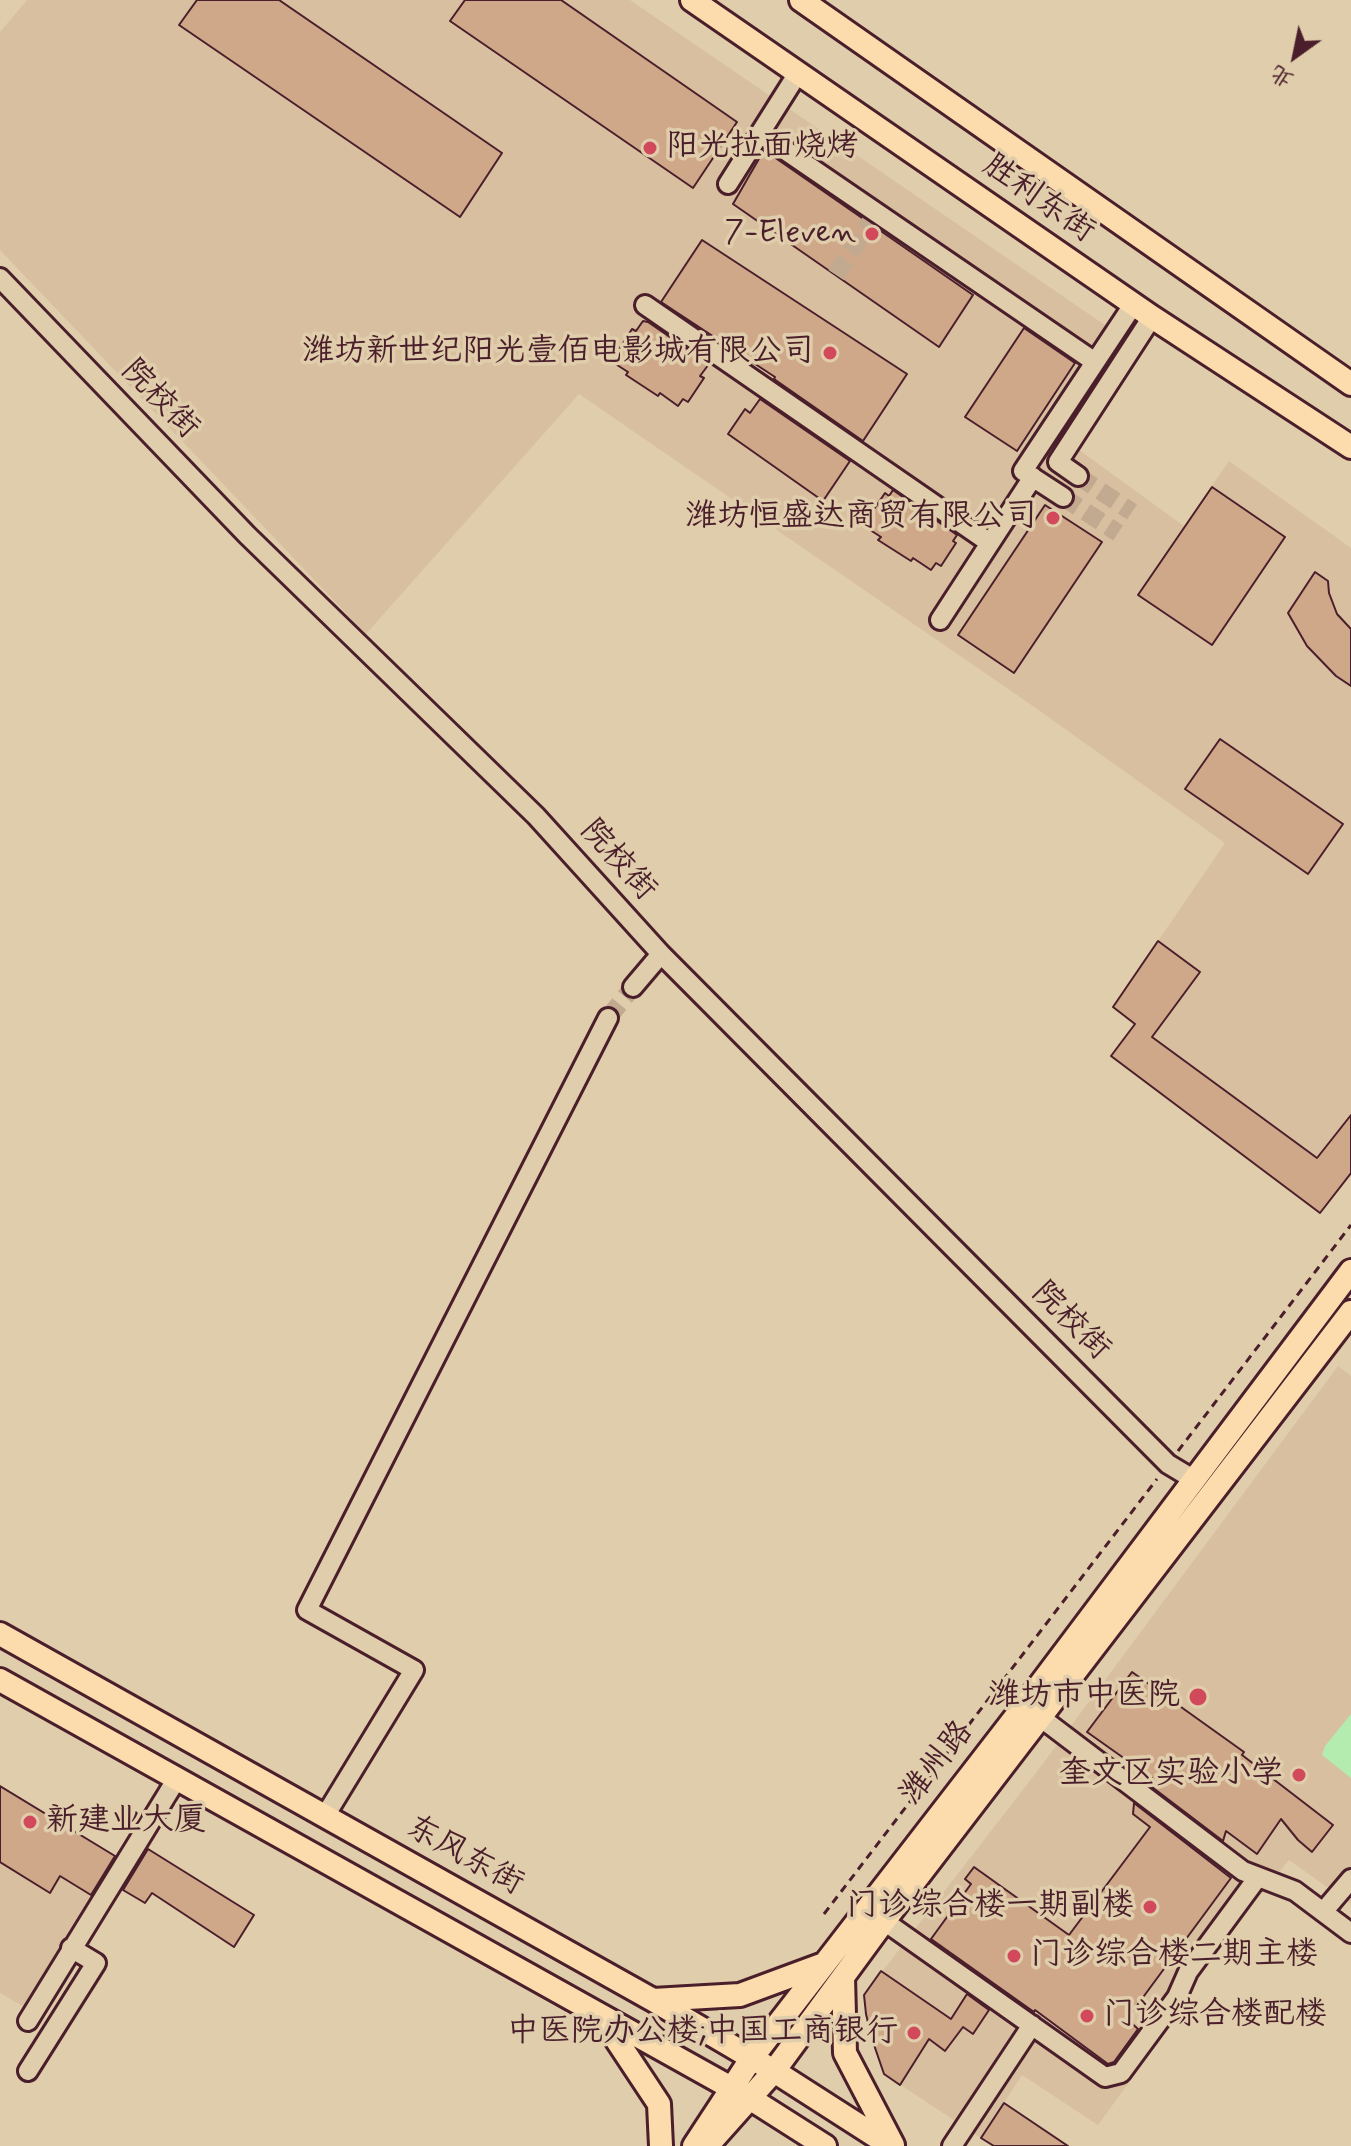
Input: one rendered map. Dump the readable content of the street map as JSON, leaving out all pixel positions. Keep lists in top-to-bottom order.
{
  "streets": {
    "main road": ["胜利东街", "潍州路", "东风东街"],
    "street": ["院校街"]
  },
  "crossings": [
    ["院校街", "潍州路"],
    ["潍州路", "东风东街"]
  ],
  "places": [
    "阳光拉面烧烤",
    "7-Eleven",
    "潍坊新世纪阳光壹佰电影城有限公司",
    "潍坊恒盛达商贸有限公司",
    "潍坊市中医院",
    "奎文区实验小学",
    "新建业大厦",
    "门诊综合楼一期副楼",
    "门诊综合楼二期主楼",
    "门诊综合楼配楼",
    "中医院办公楼;中国工商银行"
  ],
  "north": "bottom left"
}
